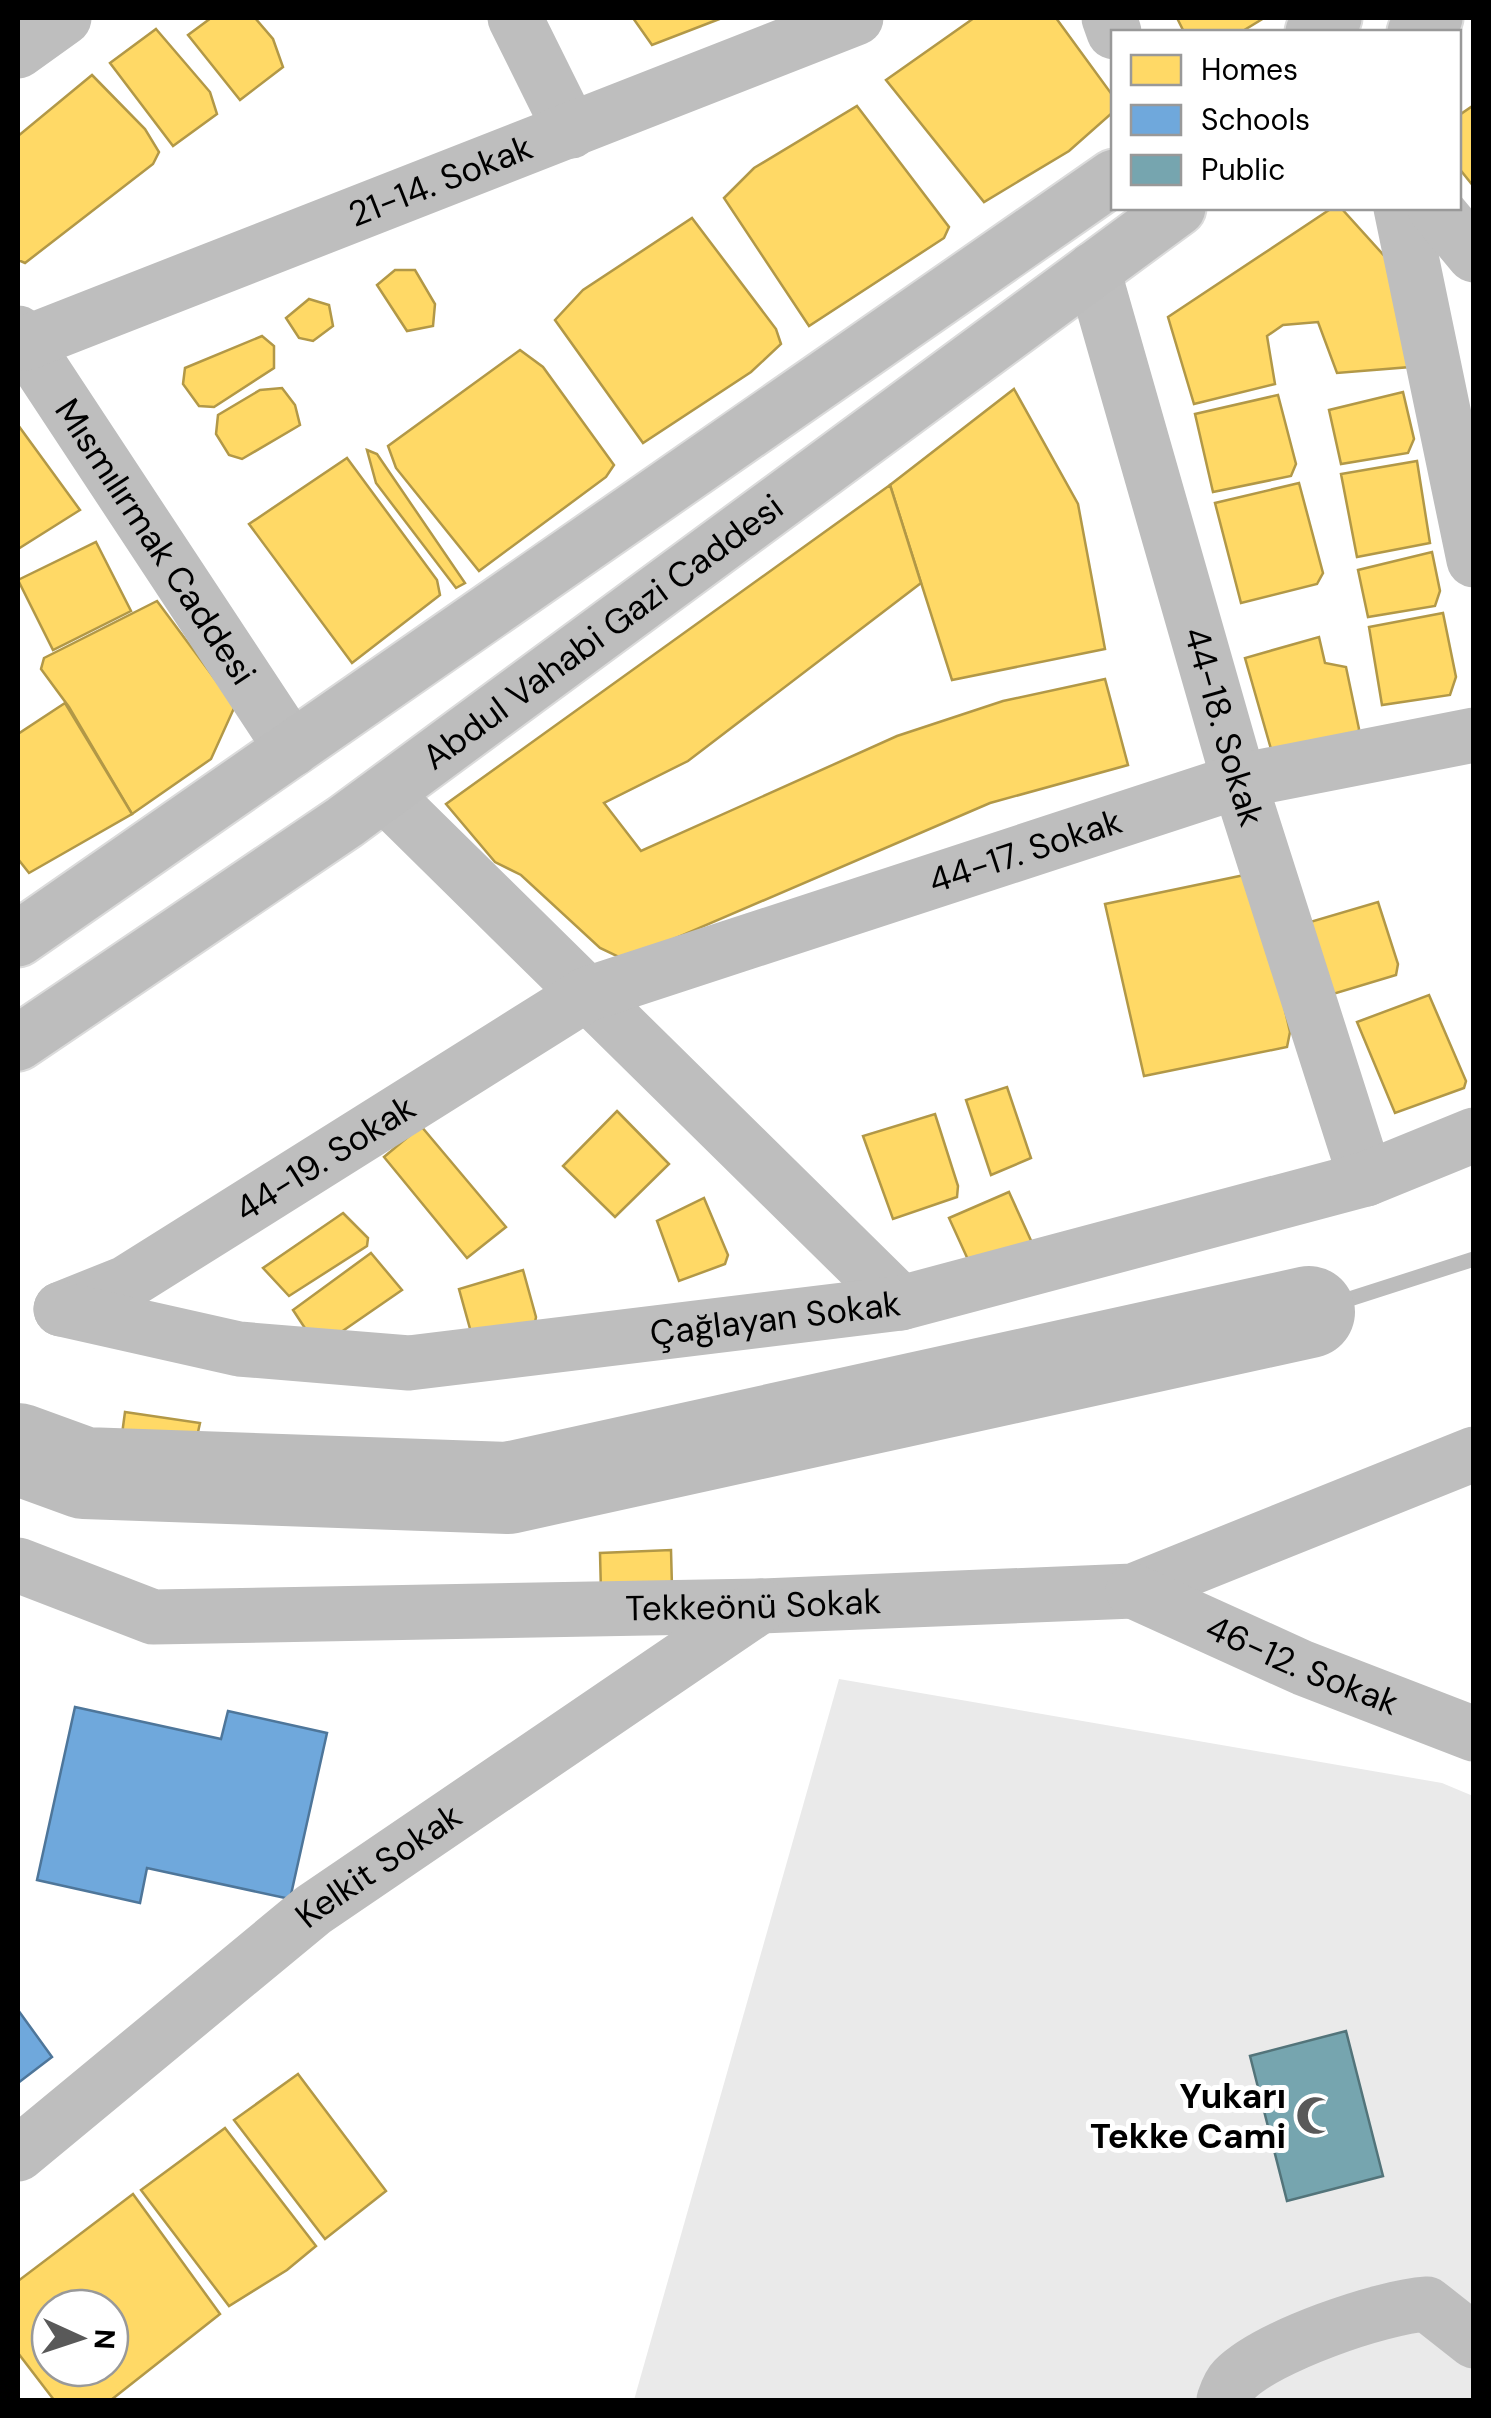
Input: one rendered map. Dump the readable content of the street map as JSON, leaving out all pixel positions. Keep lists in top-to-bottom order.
{
  "streets": {
    "main road": ["Abdul Vahabi Gazi Caddesi"],
    "street": [
      "21-14. Sokak",
      "Mısmılırmak Caddesi",
      "44-18. Sokak",
      "44-17. Sokak",
      "44-19. Sokak",
      "Çağlayan Sokak",
      "Tekkeönü Sokak",
      "46-12. Sokak",
      "Kelkit Sokak"
    ]
  },
  "crossings": [
    ["21-14. Sokak", "Mısmılırmak Caddesi"],
    ["Abdul Vahabi Gazi Caddesi", "44-18. Sokak"],
    ["44-18. Sokak", "44-17. Sokak"],
    ["44-18. Sokak", "Çağlayan Sokak"],
    ["44-17. Sokak", "44-19. Sokak"],
    ["44-19. Sokak", "Çağlayan Sokak"],
    ["Tekkeönü Sokak", "46-12. Sokak"],
    ["Tekkeönü Sokak", "Kelkit Sokak"]
  ],
  "places": {
    "mosque": ["Yukarı Tekke Cami"]
  },
  "legend": ["Homes", "Schools", "Public"],
  "north": "right"
}
